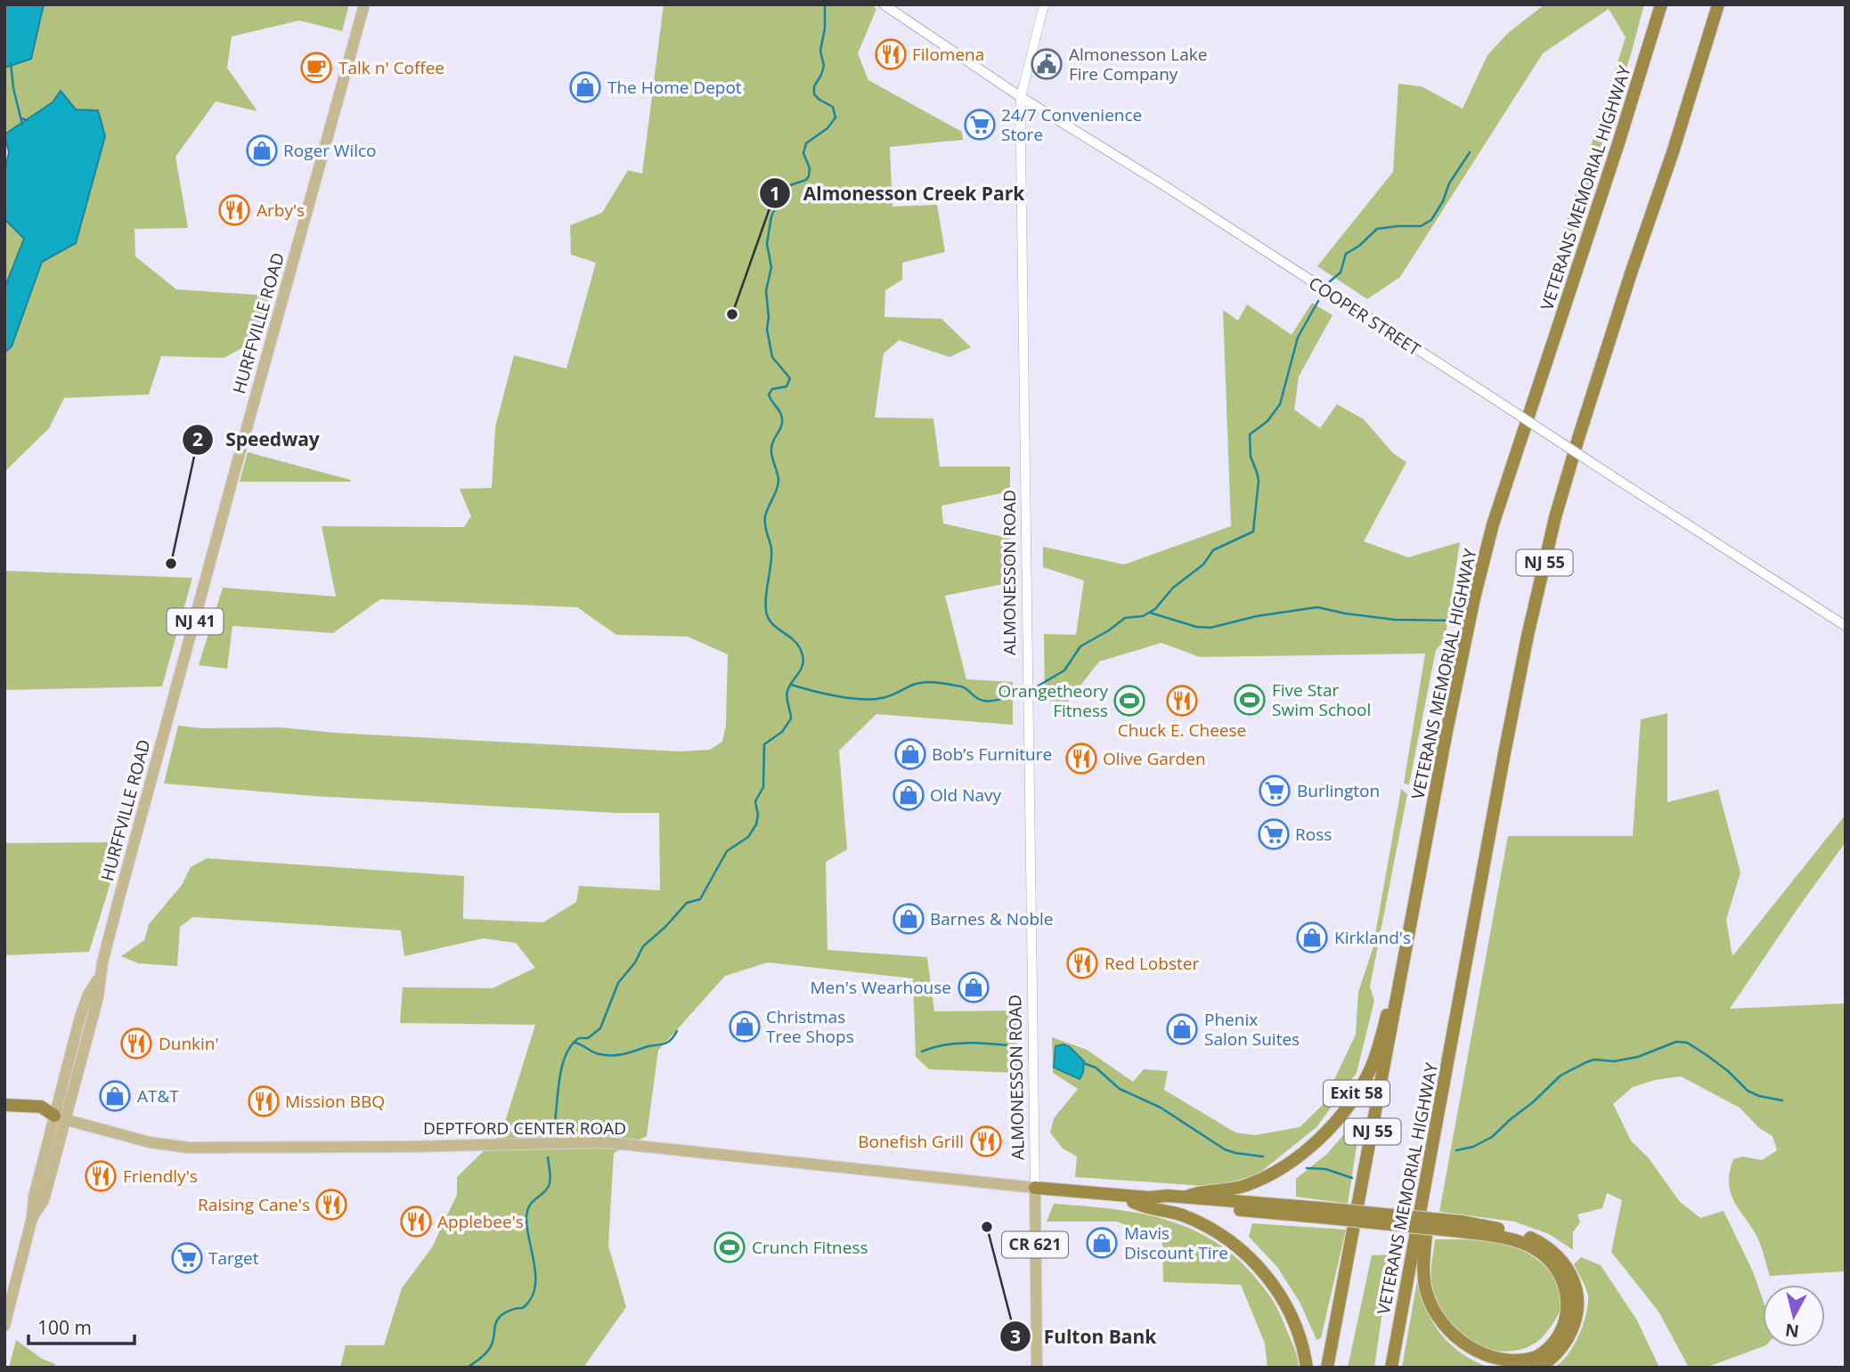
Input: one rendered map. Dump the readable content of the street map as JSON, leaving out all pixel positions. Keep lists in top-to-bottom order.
{
  "streets": {
    "highway": ["VETERANS MEMORIAL HIGHWAY", "NJ 55", "Exit 58"],
    "main road": [
      "COOPER STREET",
      "HURFFVILLE ROAD",
      "ALMONESSON ROAD",
      "NJ 41",
      "DEPTFORD CENTER ROAD",
      "CR 621"
    ]
  },
  "crossings": [
    ["VETERANS MEMORIAL HIGHWAY", "Exit 58"],
    ["COOPER STREET", "ALMONESSON ROAD"],
    ["HURFFVILLE ROAD", "DEPTFORD CENTER ROAD"],
    ["ALMONESSON ROAD", "DEPTFORD CENTER ROAD"]
  ],
  "places": {
    "restaurant": [
      "Filomena",
      "Arby's",
      "Chuck E. Cheese",
      "Olive Garden",
      "Red Lobster",
      "Dunkin'",
      "Mission BBQ",
      "Bonefish Grill",
      "Friendly's",
      "Raising Cane's",
      "Applebee's"
    ],
    "public building": ["Almonesson Lake Fire Company"],
    "cafe": ["Talk n' Coffee"],
    "shop": [
      "The Home Depot",
      "Roger Wilco",
      "Bob’s Furniture",
      "Old Navy",
      "Barnes & Noble",
      "Kirkland's",
      "Men's Wearhouse",
      "Christmas Tree Shops",
      "Phenix Salon Suites",
      "AT&T",
      "Mavis Discount Tire"
    ],
    "supermarket": [
      "24/7 Convenience Store",
      "Burlington",
      "Ross",
      "Target"
    ],
    "other": ["Almonesson Creek Park", "Speedway", "Fulton Bank"],
    "sports": ["Five Star Swim School", "Orangetheory Fitness", "Crunch Fitness"]
  },
  "scale_bar": "100 m",
  "north": "bottom"
}
